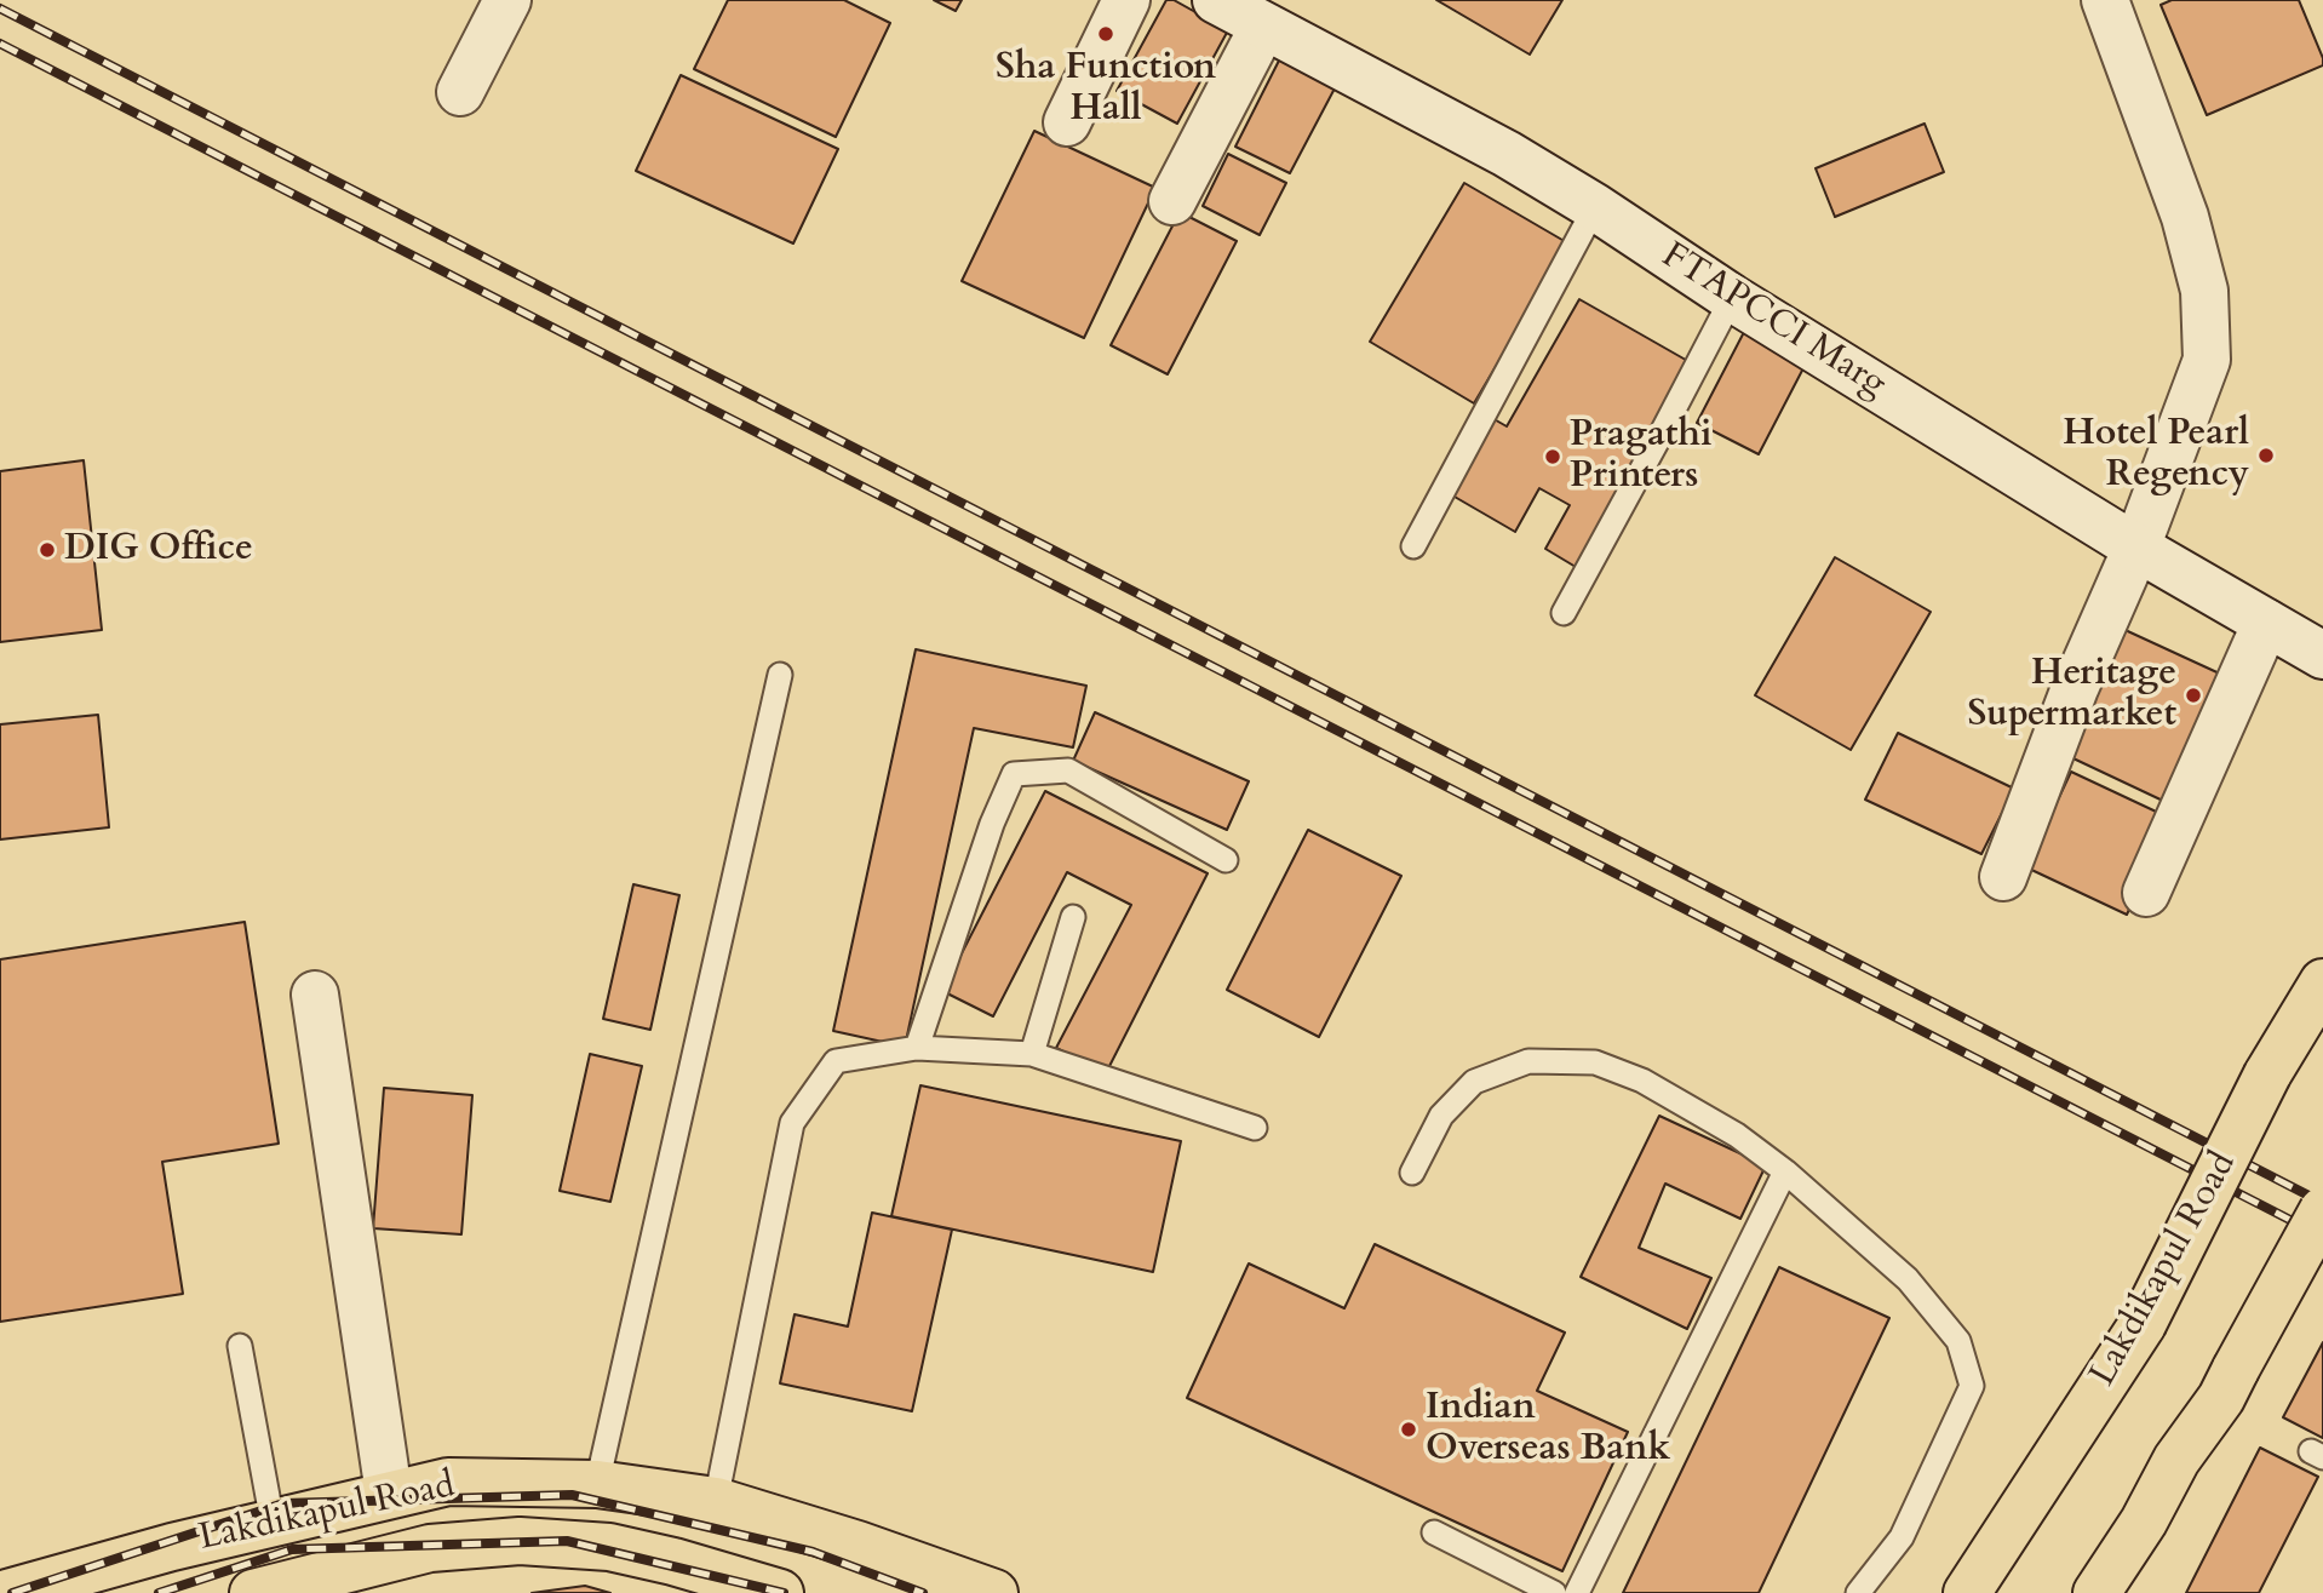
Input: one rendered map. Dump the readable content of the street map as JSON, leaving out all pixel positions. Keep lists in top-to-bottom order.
{
  "streets": {
    "highway": ["Lakdikapul Road"],
    "street": ["FTAPCCI Marg"]
  },
  "places": [
    "Sha Function Hall",
    "Hotel Pearl Regency",
    "Pragathi Printers",
    "DIG Office",
    "Heritage Supermarket",
    "Indian Overseas Bank"
  ]
}
